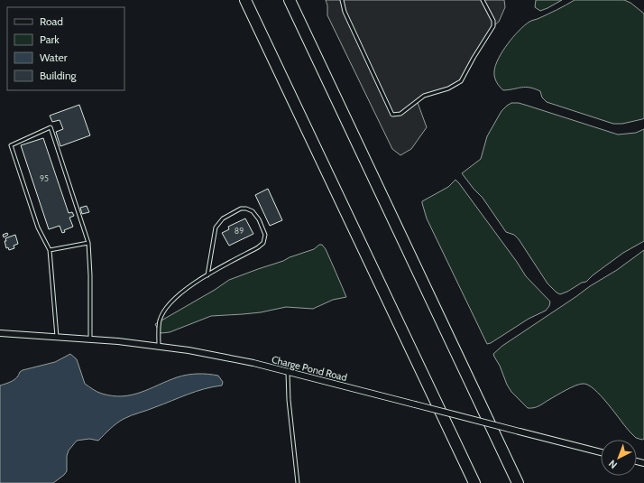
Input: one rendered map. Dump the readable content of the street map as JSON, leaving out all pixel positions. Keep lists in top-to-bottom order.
{
  "streets": {
    "street": ["Charge Pond Road"]
  },
  "house_numbers": ["95", "89"],
  "legend": [
    "Road",
    "Park",
    "Water",
    "Building"
  ],
  "north": "bottom left"
}
